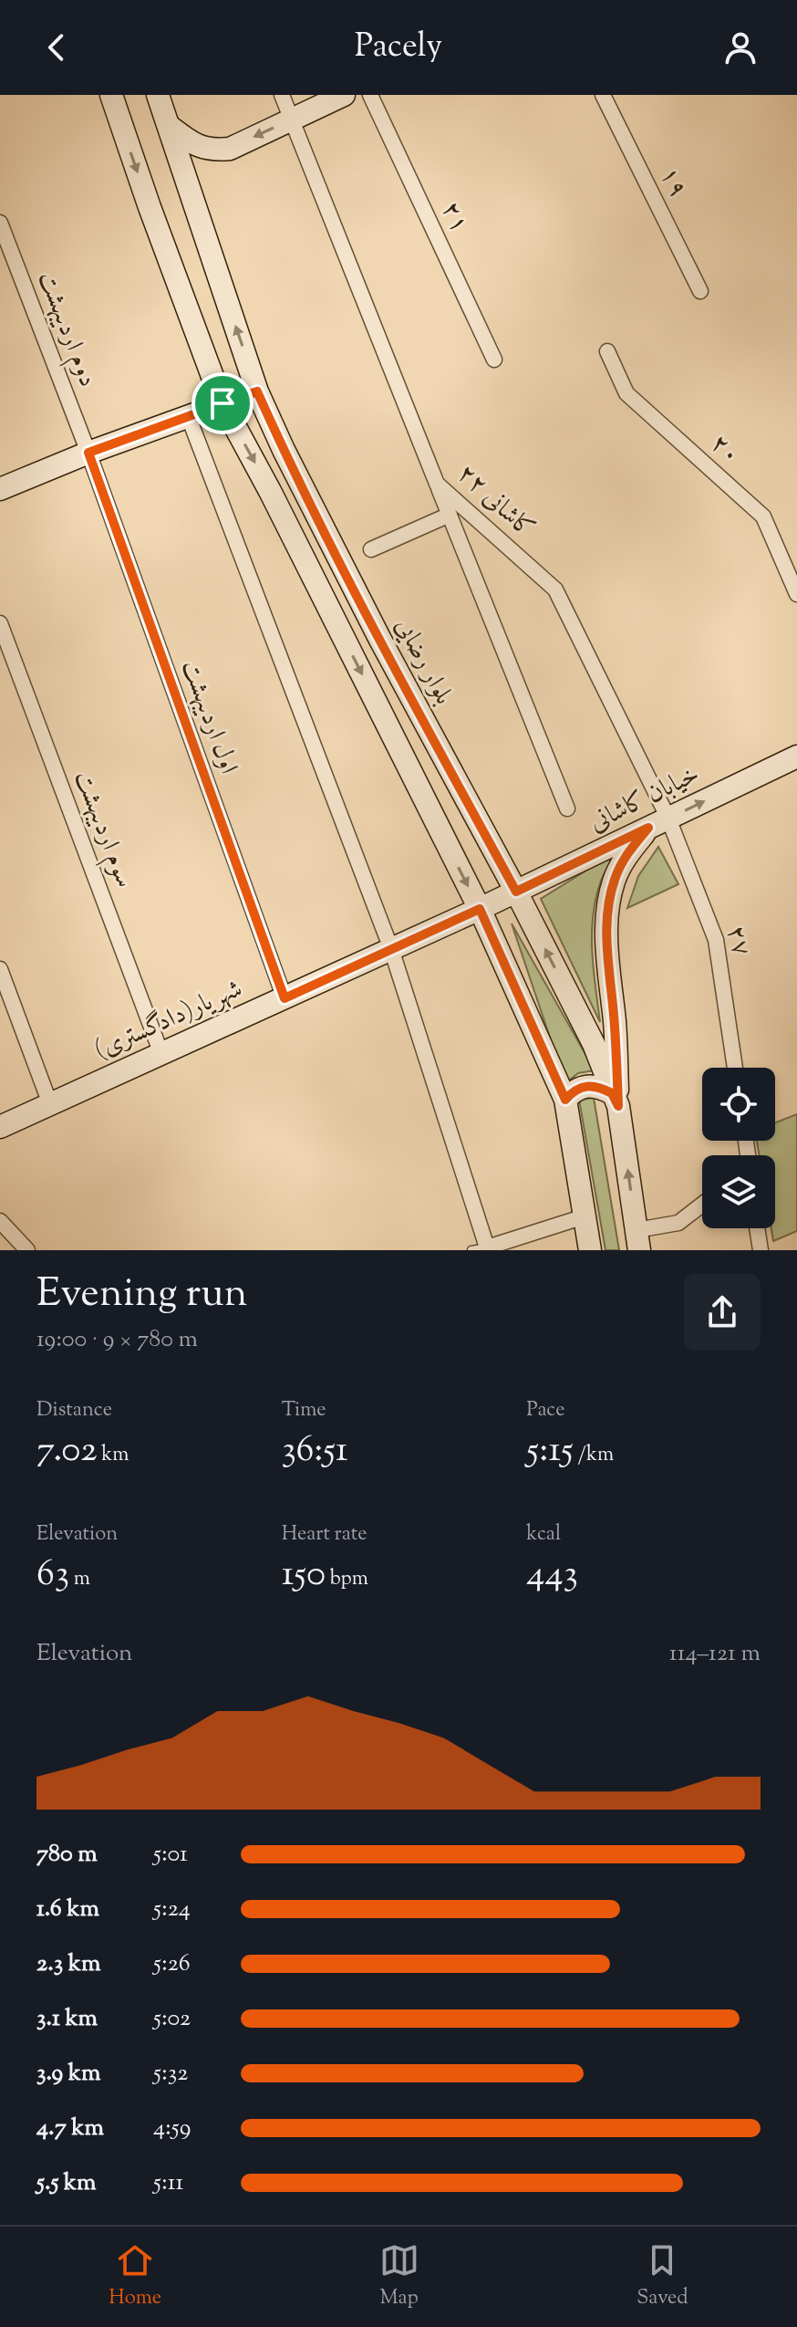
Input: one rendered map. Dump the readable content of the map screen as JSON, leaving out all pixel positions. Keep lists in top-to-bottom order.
{
  "streets": {
    "main road": ["بلوار رضایی", "خیابان کاشانی", "شهریار(دادگستری)"],
    "street": [
      "۱۹",
      "۲۱",
      "دوم اردیبهشت",
      "۲۰",
      "کاشانی ۲۲",
      "اول اردیبهشت",
      "سوم اردیبهشت",
      "۲۷"
    ]
  },
  "crossings": [
    ["دوم اردیبهشت", "اول اردیبهشت"],
    ["کاشانی ۲۲", "خیابان کاشانی"],
    ["کاشانی ۲۲", "۲۷"],
    ["بلوار رضایی", "خیابان کاشانی"],
    ["اول اردیبهشت", "شهریار(دادگستری)"],
    ["خیابان کاشانی", "۲۷"],
    ["خیابان کاشانی", "شهریار(دادگستری)"],
    ["سوم اردیبهشت", "شهریار(دادگستری)"]
  ],
  "one_way": ["خیابان کاشانی"],
  "page": {
    "header": "Pacely",
    "heading": ["Evening run", "19:00 · 9 × 780 m"],
    "stats": [
      ["Distance", "7.02 km"],
      ["Time", "36:51"],
      ["Pace", "5:15 /km"],
      ["Elevation", "63 m"],
      ["Heart rate", "150 bpm"],
      ["kcal", "443"]
    ],
    "chart": ["Elevation", "114–121 m"],
    "list": [
      {
        "name": "780 m",
        "note": "5:01"
      },
      {
        "name": "1.6 km",
        "note": "5:24"
      },
      {
        "name": "2.3 km",
        "note": "5:26"
      },
      {
        "name": "3.1 km",
        "note": "5:02"
      },
      {
        "name": "3.9 km",
        "note": "5:32"
      },
      {
        "name": "4.7 km",
        "note": "4:59"
      },
      {
        "name": "5.5 km",
        "note": "5:11"
      }
    ],
    "tabs": ["Home", "Map", "Saved"]
  }
}
